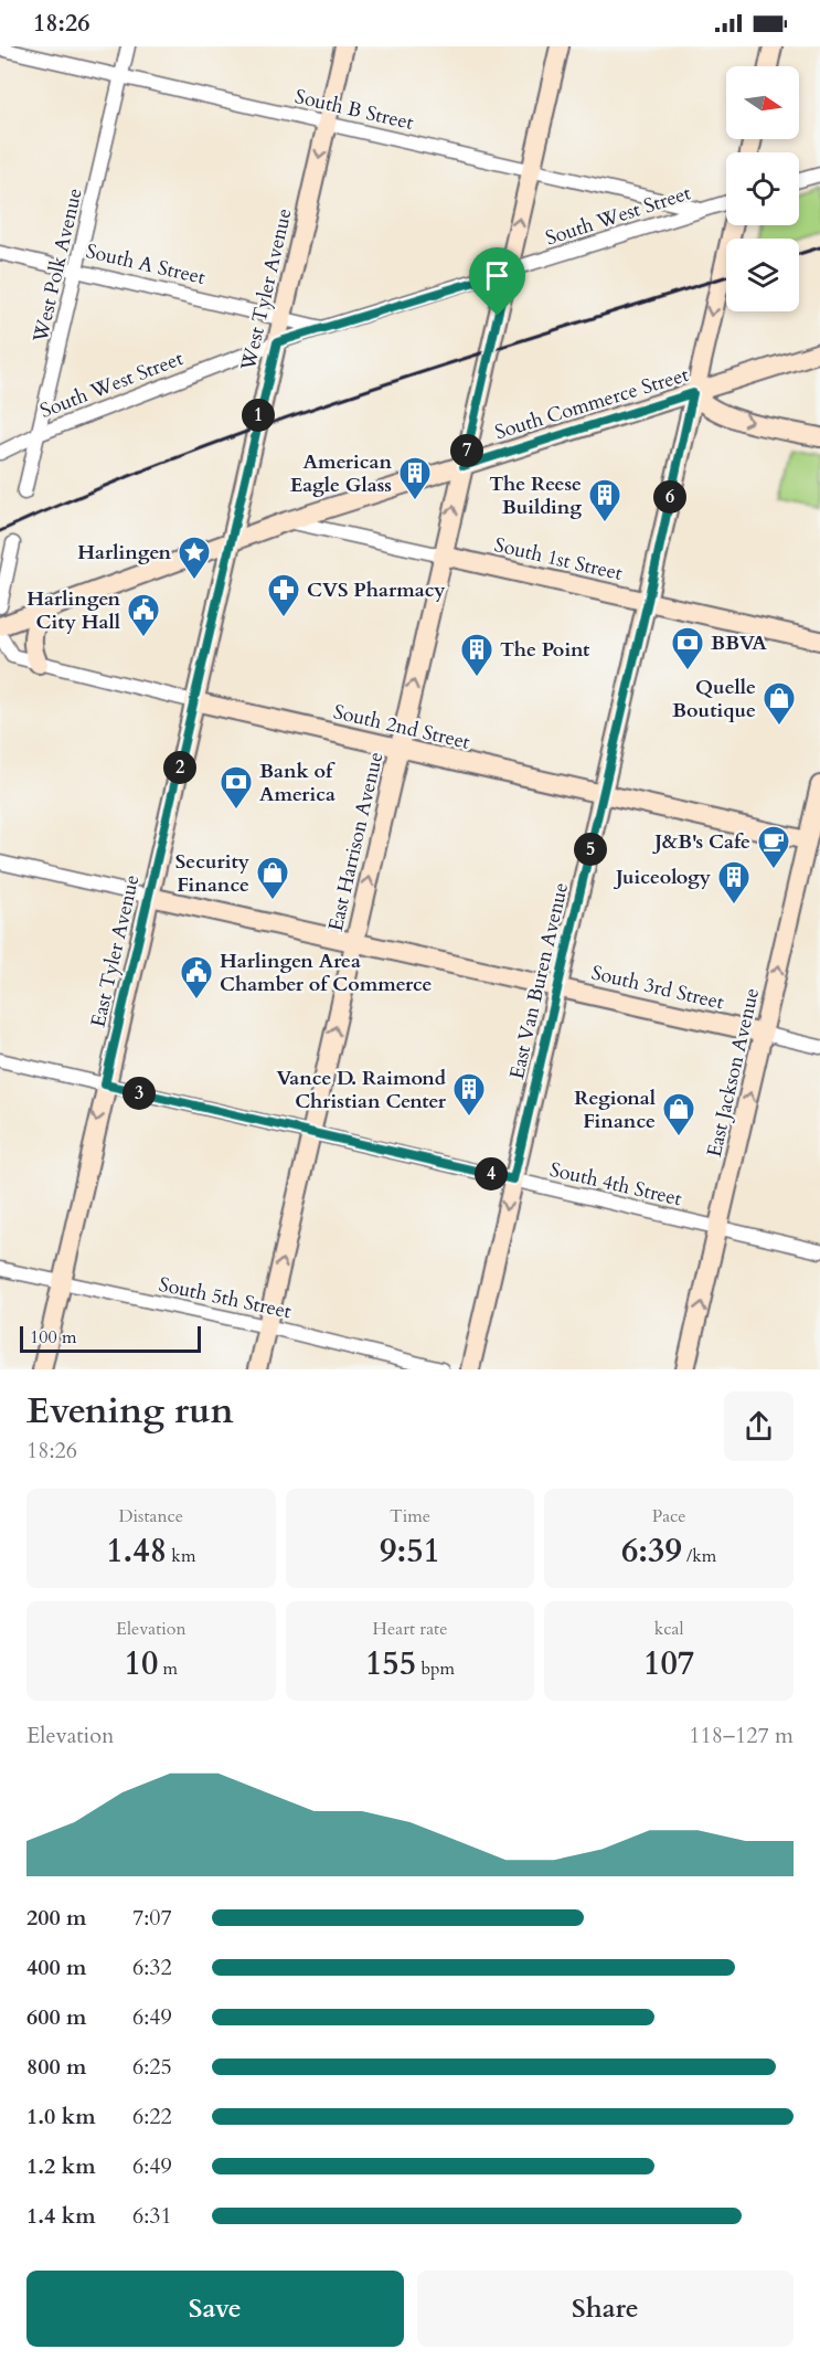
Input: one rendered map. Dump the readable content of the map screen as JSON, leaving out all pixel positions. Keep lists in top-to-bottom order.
{
  "streets": {
    "main road": [
      "West Tyler Avenue",
      "South Commerce Street",
      "South 1st Street",
      "South 2nd Street",
      "East Harrison Avenue",
      "East Tyler Avenue",
      "East Van Buren Avenue",
      "South 3rd Street",
      "East Jackson Avenue"
    ],
    "street": [
      "South B Street",
      "South West Street",
      "South A Street",
      "West Polk Avenue",
      "South 4th Street",
      "South 5th Street"
    ]
  },
  "crossings": [
    ["South B Street", "South West Street"],
    ["South B Street", "West Polk Avenue"],
    ["South B Street", "West Tyler Avenue"],
    ["South B Street", "East Harrison Avenue"],
    ["South West Street", "West Polk Avenue"],
    ["South West Street", "West Tyler Avenue"],
    ["South West Street", "East Harrison Avenue"],
    ["South A Street", "West Polk Avenue"],
    ["South A Street", "West Tyler Avenue"],
    ["West Tyler Avenue", "South Commerce Street"],
    ["West Tyler Avenue", "East Tyler Avenue"],
    ["South Commerce Street", "South 1st Street"],
    ["South Commerce Street", "East Harrison Avenue"],
    ["South Commerce Street", "East Tyler Avenue"],
    ["South Commerce Street", "East Van Buren Avenue"],
    ["South 1st Street", "East Harrison Avenue"],
    ["South 1st Street", "East Van Buren Avenue"],
    ["South 2nd Street", "East Harrison Avenue"],
    ["South 2nd Street", "East Tyler Avenue"],
    ["South 2nd Street", "East Van Buren Avenue"],
    ["South 2nd Street", "East Jackson Avenue"],
    ["East Harrison Avenue", "South 3rd Street"],
    ["East Harrison Avenue", "South 4th Street"],
    ["East Harrison Avenue", "South 5th Street"],
    ["East Tyler Avenue", "South 3rd Street"],
    ["East Tyler Avenue", "South 4th Street"],
    ["East Tyler Avenue", "South 5th Street"],
    ["East Van Buren Avenue", "South 3rd Street"],
    ["East Van Buren Avenue", "South 4th Street"],
    ["South 3rd Street", "East Jackson Avenue"],
    ["East Jackson Avenue", "South 4th Street"]
  ],
  "one_way": ["West Tyler Avenue", "East Harrison Avenue", "East Jackson Avenue"],
  "places": {
    "building": [
      "American Eagle Glass",
      "The Reese Building",
      "The Point",
      "Juiceology",
      "Vance D. Raimond Christian Center"
    ],
    "place": ["Harlingen"],
    "pharmacy": ["CVS Pharmacy"],
    "public building": ["Harlingen City Hall", "Harlingen Area Chamber of Commerce"],
    "bank": ["BBVA", "Bank of America"],
    "shop": ["Quelle Boutique", "Security Finance", "Regional Finance"],
    "cafe": ["J&B's Cafe"]
  },
  "scale_bar": "100 m",
  "north": "right",
  "page": {
    "status": "18:26",
    "pins": [
      "1",
      "7",
      "6",
      "2",
      "5",
      "3",
      "4"
    ],
    "scale": "100 m",
    "heading": ["Evening run", "18:26"],
    "stats": [
      ["Distance", "1.48 km"],
      ["Time", "9:51"],
      ["Pace", "6:39 /km"],
      ["Elevation", "10 m"],
      ["Heart rate", "155 bpm"],
      ["kcal", "107"]
    ],
    "chart": ["Elevation", "118–127 m"],
    "list": [
      {
        "name": "200 m",
        "note": "7:07"
      },
      {
        "name": "400 m",
        "note": "6:32"
      },
      {
        "name": "600 m",
        "note": "6:49"
      },
      {
        "name": "800 m",
        "note": "6:25"
      },
      {
        "name": "1.0 km",
        "note": "6:22"
      },
      {
        "name": "1.2 km",
        "note": "6:49"
      },
      {
        "name": "1.4 km",
        "note": "6:31"
      }
    ],
    "buttons": ["Save", "Share"]
  }
}
